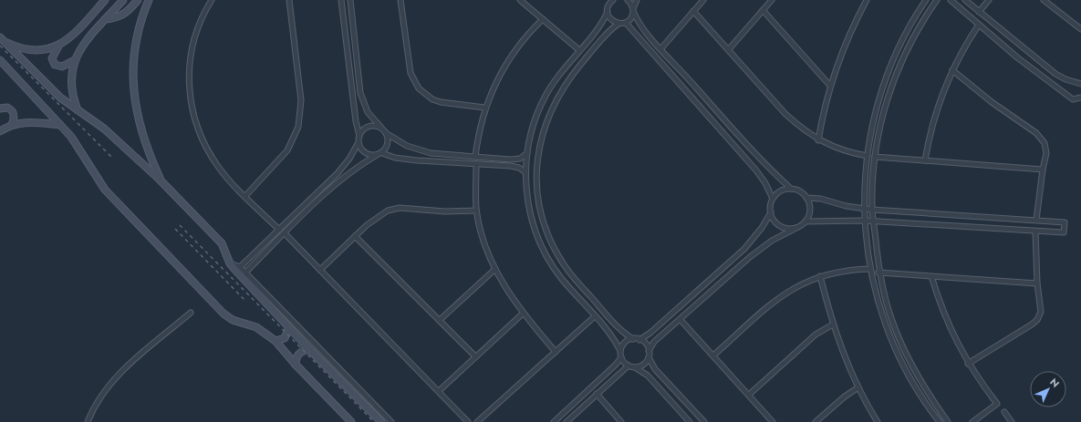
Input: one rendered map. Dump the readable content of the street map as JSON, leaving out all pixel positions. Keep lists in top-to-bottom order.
{
  "north": "top right"
}
